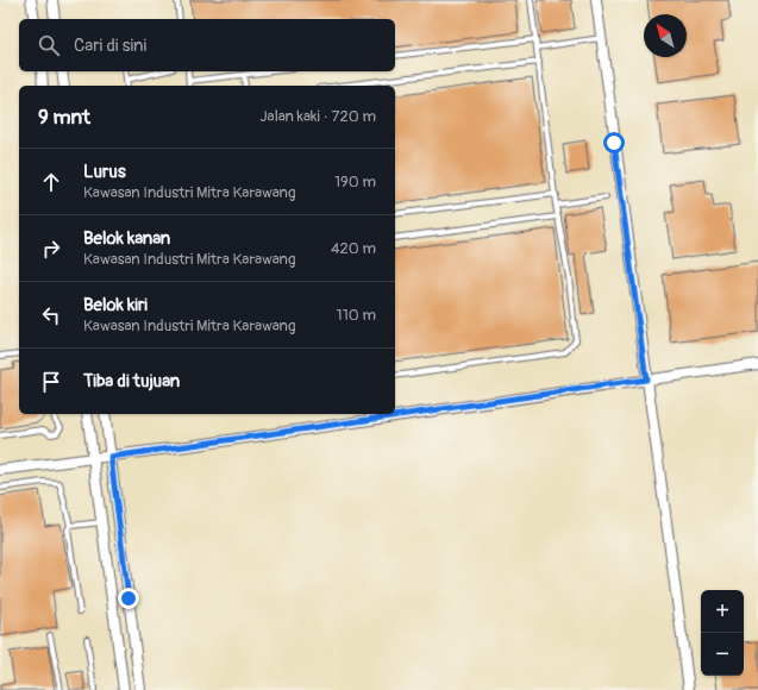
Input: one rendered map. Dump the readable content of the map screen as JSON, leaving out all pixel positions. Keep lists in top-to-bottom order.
{
  "north": "top left",
  "page": {
    "search": "Cari di sini",
    "heading": ["9 mnt", "Jalan kaki · 720 m"],
    "list": [
      ["Lurus", "Kawasan Industri Mitra Karawang", "190 m"],
      ["Belok kanan", "Kawasan Industri Mitra Karawang", "420 m"],
      ["Belok kiri", "Kawasan Industri Mitra Karawang", "110 m"],
      "Tiba di tujuan"
    ],
    "map_buttons": ["+", "−"]
  }
}
